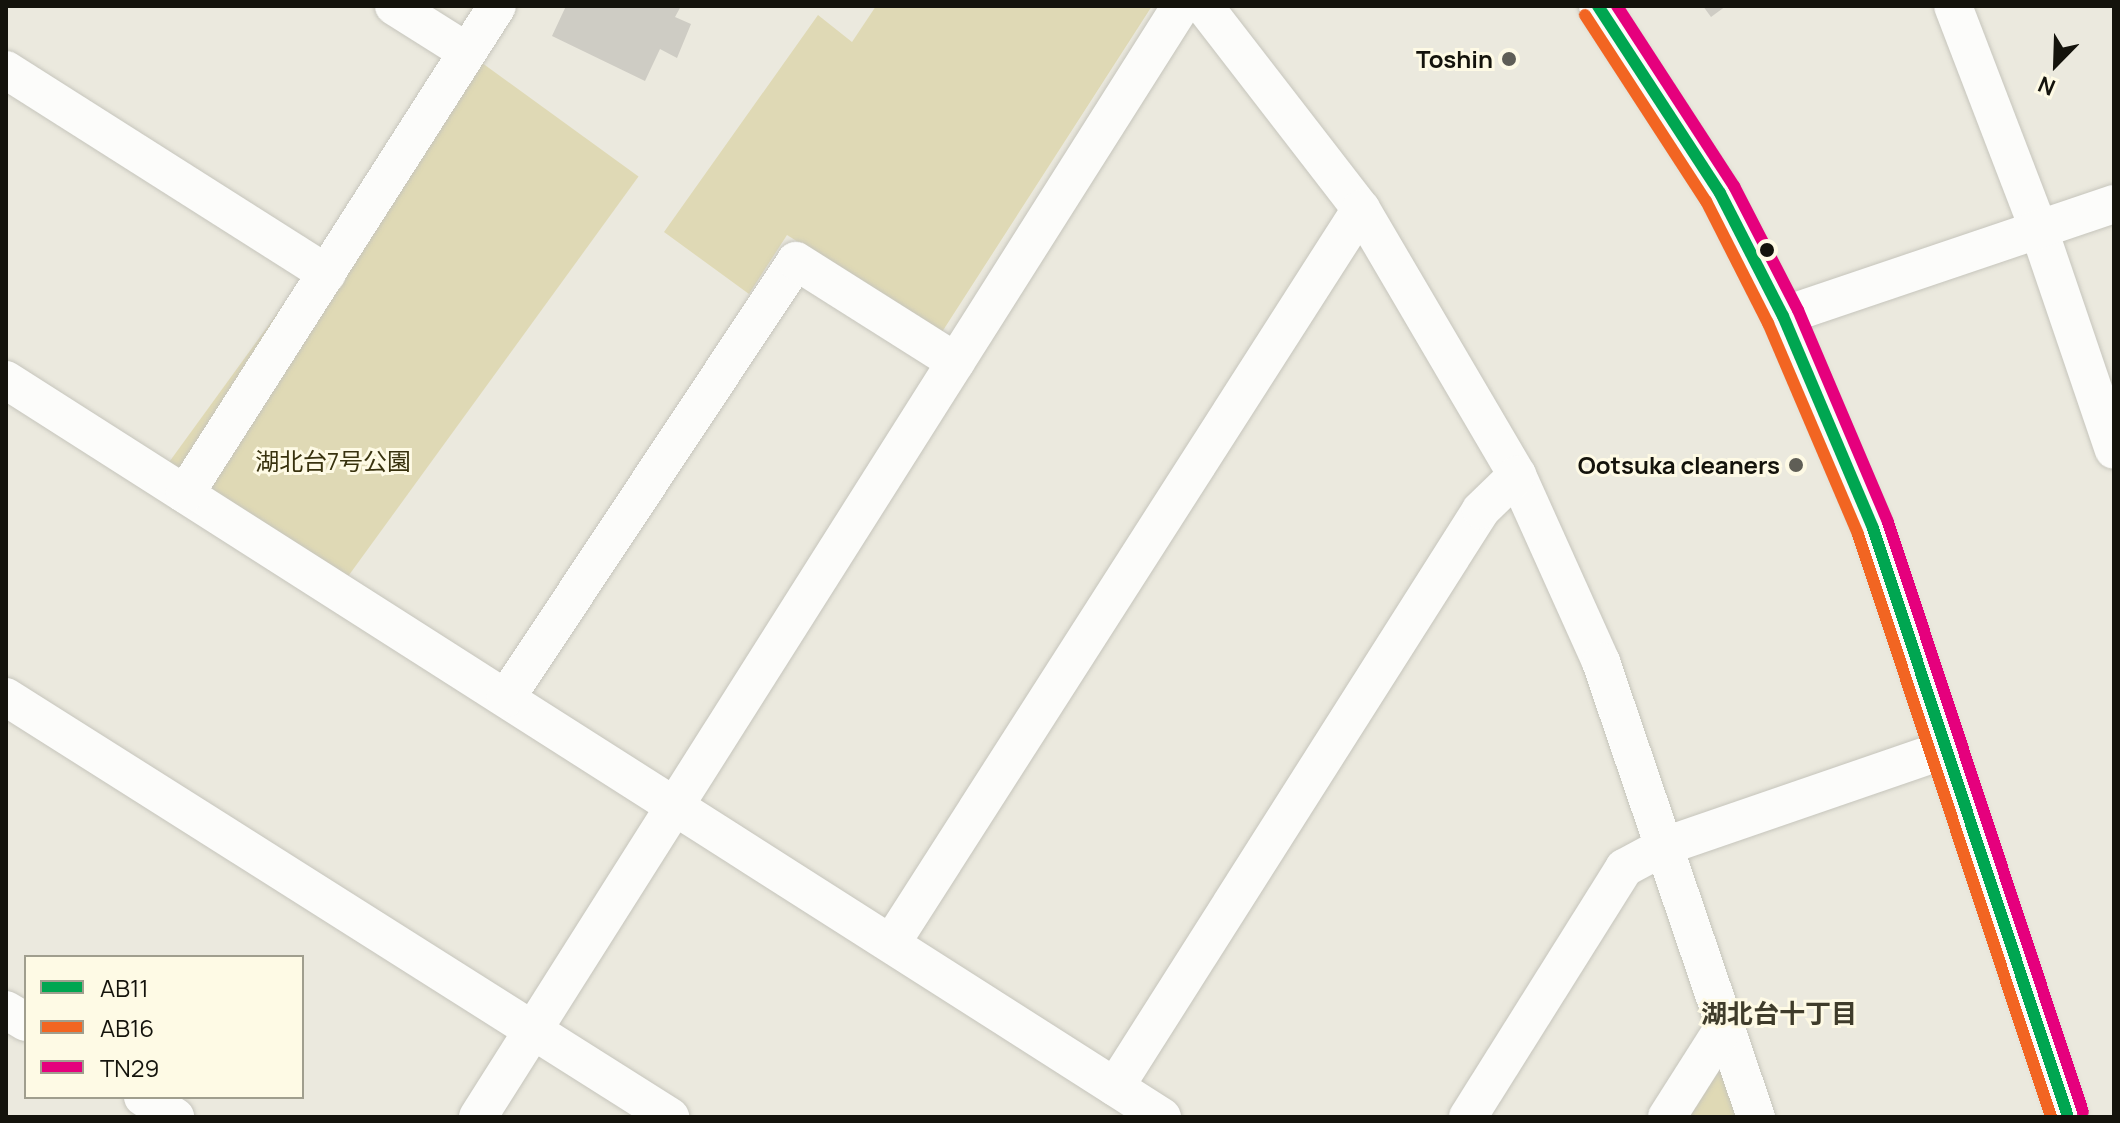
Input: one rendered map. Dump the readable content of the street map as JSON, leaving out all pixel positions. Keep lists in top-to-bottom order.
{
  "districts": ["湖北台十丁目"],
  "parks": ["湖北台7号公園"],
  "places": ["Toshin", "Ootsuka cleaners"],
  "lines": ["transit line AB11", "transit line TN29", "transit line AB16"],
  "legend": ["AB11", "AB16", "TN29"],
  "north": "bottom left"
}
